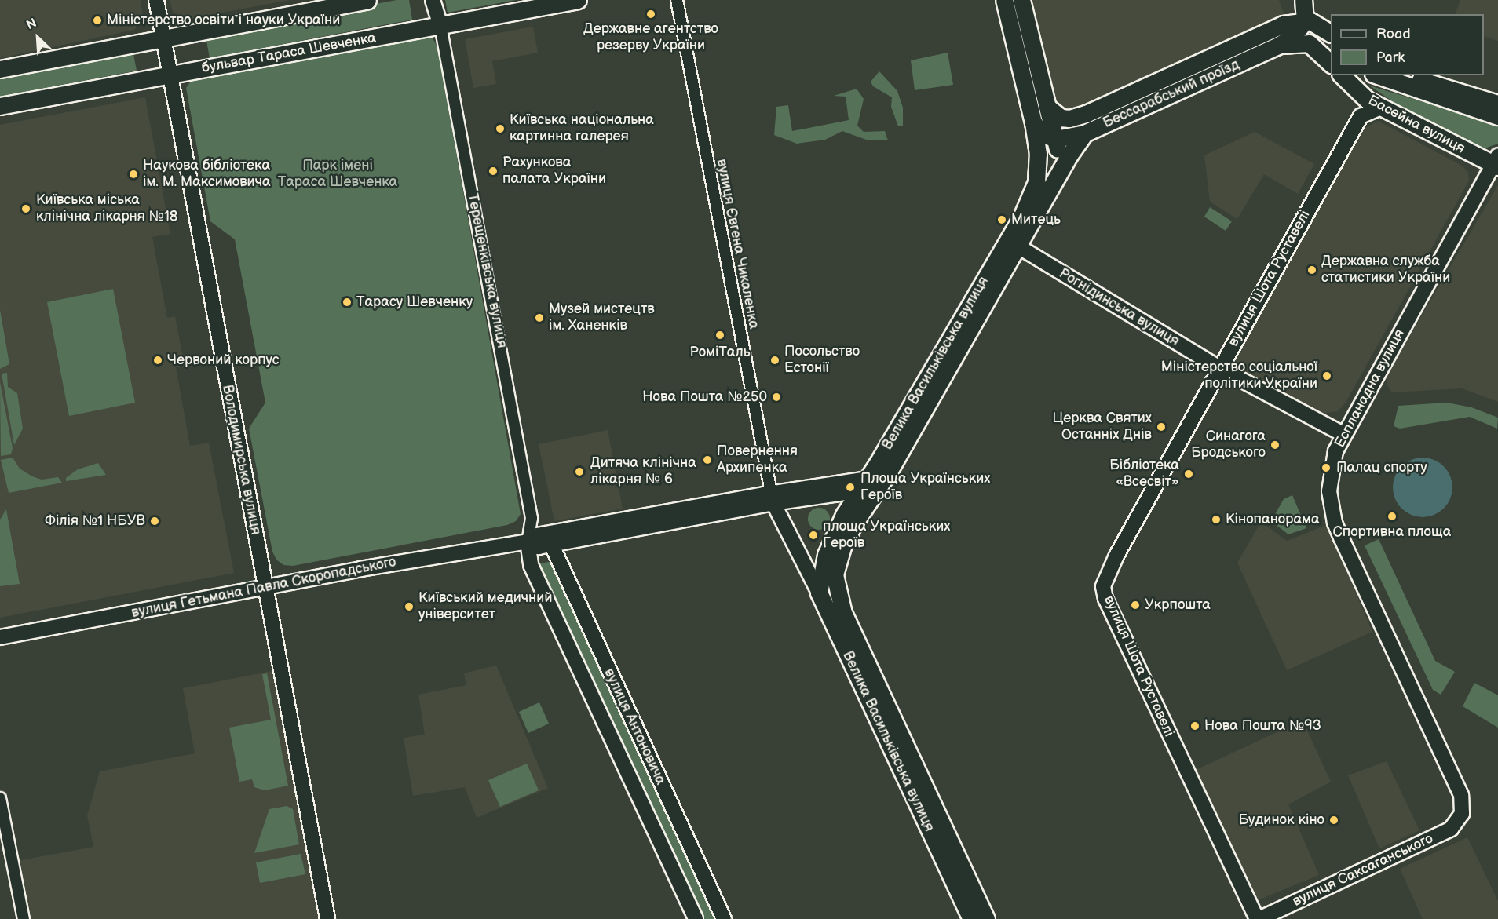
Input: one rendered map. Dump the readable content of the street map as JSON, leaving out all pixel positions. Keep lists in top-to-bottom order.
{
  "streets": {
    "main road": [
      "бульвар Тараса Шевченка",
      "Бессарабський проїзд",
      "Басейна вулиця",
      "Терещенківська вулиця",
      "вулиця Шота Руставелі",
      "Рогнідинська вулиця",
      "Велика Васильківська вулиця",
      "Еспланадна вулиця",
      "Володимирська вулиця",
      "вулиця Гетьмана Павла Скоропадського",
      "вулиця Антоновича",
      "вулиця Саксаганського"
    ],
    "street": ["вулиця Євгена Чикаленка"]
  },
  "crossings": [
    ["бульвар Тараса Шевченка", "Терещенківська вулиця"],
    ["бульвар Тараса Шевченка", "Володимирська вулиця"],
    ["Бессарабський проїзд", "Велика Васильківська вулиця"],
    ["Басейна вулиця", "вулиця Шота Руставелі"],
    ["Басейна вулиця", "Еспланадна вулиця"],
    ["вулиця Євгена Чикаленка", "вулиця Гетьмана Павла Скоропадського"],
    ["Терещенківська вулиця", "вулиця Гетьмана Павла Скоропадського"],
    ["Терещенківська вулиця", "вулиця Антоновича"],
    ["вулиця Шота Руставелі", "Рогнідинська вулиця"],
    ["вулиця Шота Руставелі", "вулиця Саксаганського"],
    ["Рогнідинська вулиця", "Велика Васильківська вулиця"],
    ["Рогнідинська вулиця", "Еспланадна вулиця"],
    ["Еспланадна вулиця", "вулиця Саксаганського"],
    ["Володимирська вулиця", "вулиця Гетьмана Павла Скоропадського"],
    ["вулиця Гетьмана Павла Скоропадського", "вулиця Антоновича"]
  ],
  "parks": ["Парк імені Тараса Шевченка"],
  "places": [
    "Державне агентство резерву України",
    "Міністерство освіти і науки України",
    "Київська національна картинна галерея",
    "Рахункова палата України",
    "Наукова бібліотека ім. М. Максимовича",
    "Київська міська клінічна лікарня №18",
    "Митець",
    "Державна служба статистики України",
    "Тарасу Шевченку",
    "Музей мистецтв ім. Ханенків",
    "РоміТаль",
    "Червоний корпус",
    "Посольство Естонії",
    "Міністерство соціальної політики України",
    "Нова Пошта №250",
    "Церква Святих Останніх Днів",
    "Синагога Бродського",
    "Повернення Архипенка",
    "Палац спорту",
    "Дитяча клінічна лікарня № 6",
    "Бібліотека «Всесвіт»",
    "Площа Українських Героїв",
    "Спортивна площа",
    "Кінопанорама",
    "Філія №1 НБУВ",
    "площа Українських Героїв",
    "Укрпошта",
    "Київський медичний університет",
    "Нова Пошта №93",
    "Будинок кіно"
  ],
  "legend": ["Road", "Park"],
  "north": "top left"
}
